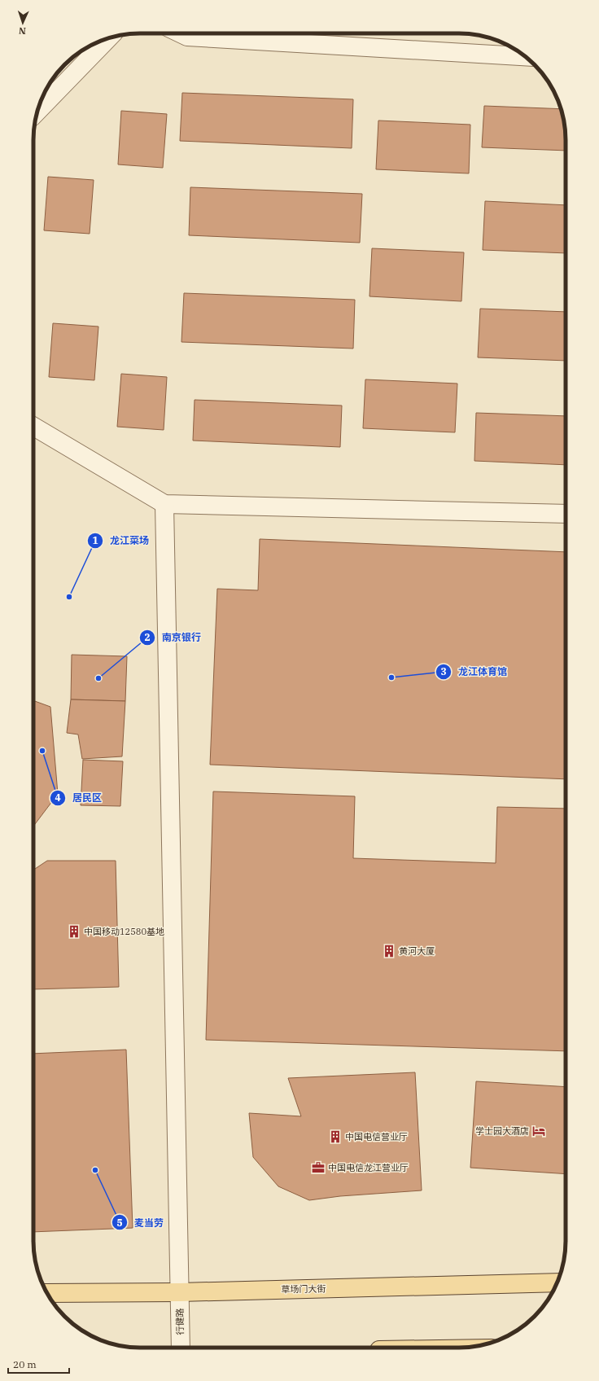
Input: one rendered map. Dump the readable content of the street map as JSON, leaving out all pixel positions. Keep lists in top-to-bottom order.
{
  "streets": {
    "main road": ["草场门大街"],
    "street": ["行健路"]
  },
  "crossings": [
    ["草场门大街", "行健路"]
  ],
  "places": {
    "other": [
      "龙江菜场",
      "龙江体育馆",
      "南京银行",
      "居民区",
      "麦当劳"
    ],
    "building": ["中国移动12580基地", "黄河大厦", "中国电信营业厅"],
    "hotel": ["学士园大酒店"],
    "office": ["中国电信龙江营业厅"]
  },
  "scale_bar": "20 m",
  "north": "bottom"
}
